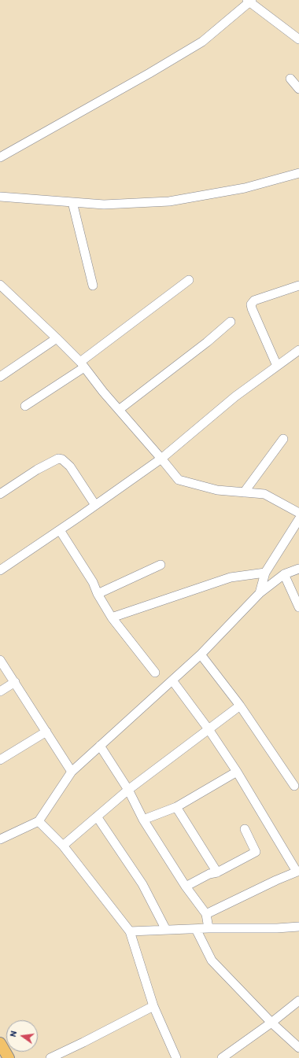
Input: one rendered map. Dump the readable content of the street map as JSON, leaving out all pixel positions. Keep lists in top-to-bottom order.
{
  "north": "left"
}
